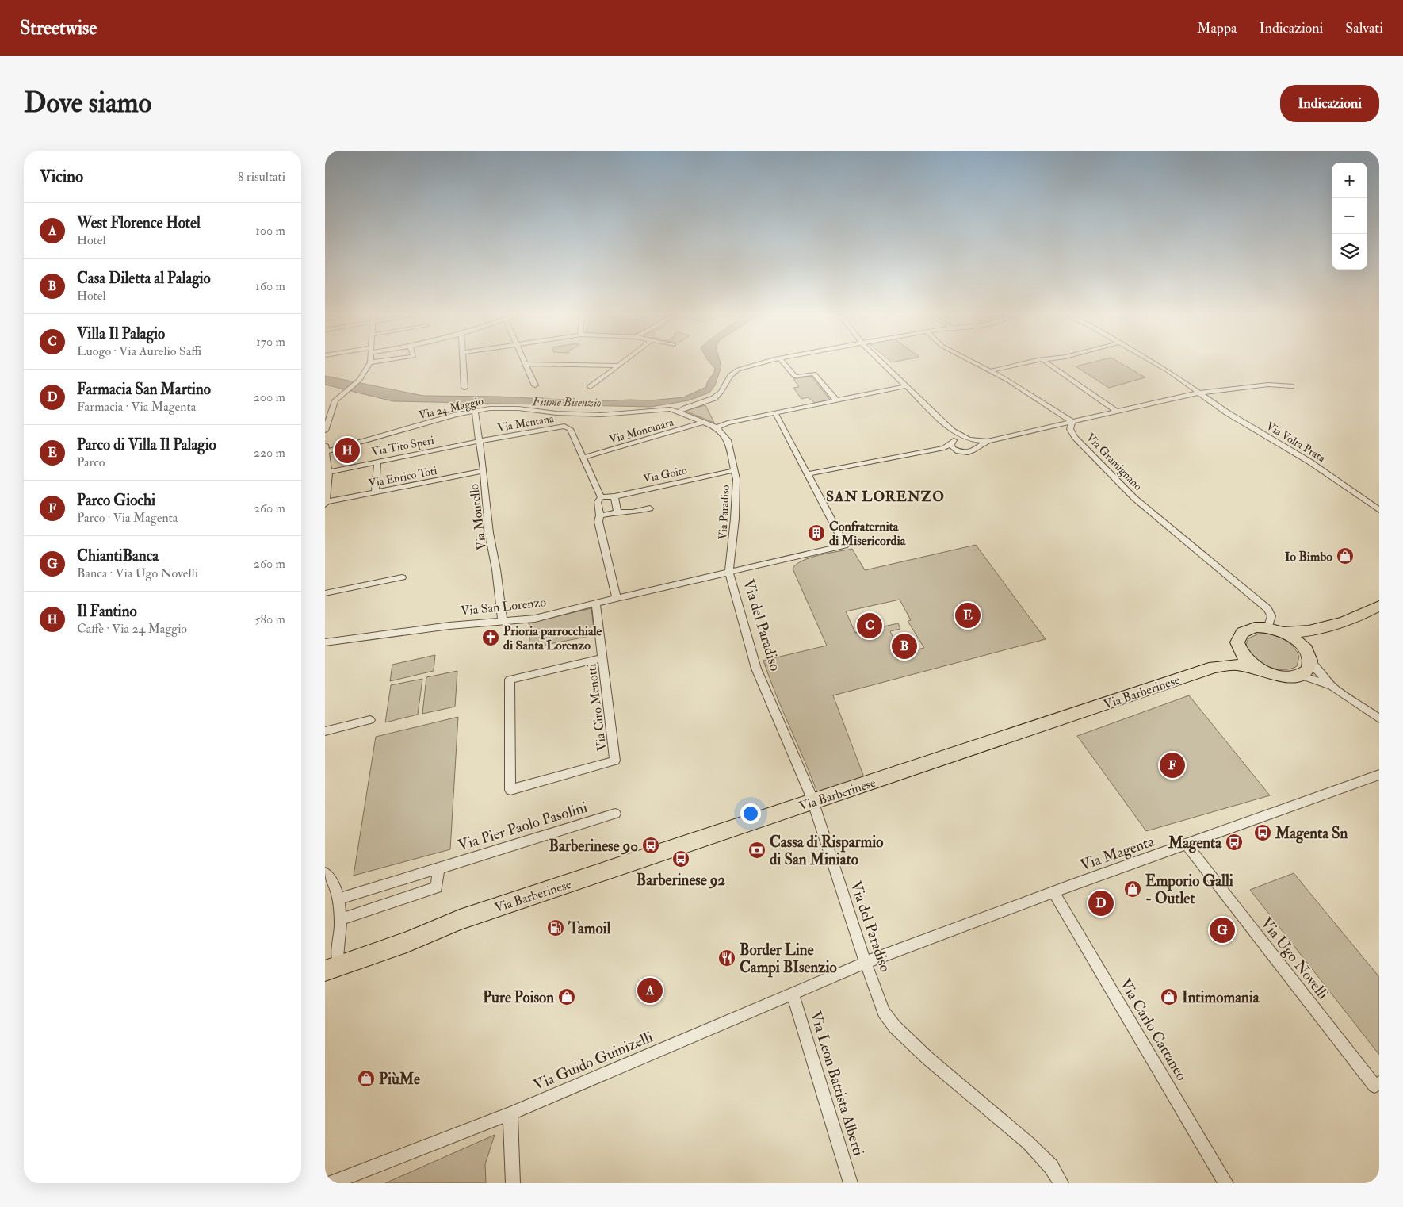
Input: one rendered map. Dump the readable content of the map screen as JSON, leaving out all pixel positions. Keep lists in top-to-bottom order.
{
  "streets": {
    "main road": ["Via Barberinese"],
    "street": [
      "Via 24 Maggio",
      "Via Mentana",
      "Via Montanara",
      "Via Volta Prata",
      "Via Tito Speri",
      "Via Gramignano",
      "Via Goito",
      "Via Enrico Toti",
      "Via Paradiso",
      "Via Montello",
      "Via San Lorenzo",
      "Via del Paradiso",
      "Via Ciro Menotti",
      "Via Pier Paolo Pasolini",
      "Via Magenta",
      "Via Ugo Novelli",
      "Via Carlo Cattaneo",
      "Via Guido Guinizelli",
      "Via Leon Battista Alberti"
    ]
  },
  "crossings": [
    ["Via 24 Maggio", "Via Paradiso"],
    ["Via 24 Maggio", "Via Montello"],
    ["Via Mentana", "Via Montanara"],
    ["Via Mentana", "Via Tito Speri"],
    ["Via Mentana", "Via Goito"],
    ["Via Mentana", "Via Montello"],
    ["Via Montanara", "Via Paradiso"],
    ["Via Tito Speri", "Via Montello"],
    ["Via Gramignano", "Via Barberinese"],
    ["Via Goito", "Via Paradiso"],
    ["Via Enrico Toti", "Via Montello"],
    ["Via Paradiso", "Via San Lorenzo"],
    ["Via Paradiso", "Via del Paradiso"],
    ["Via Montello", "Via San Lorenzo"],
    ["Via San Lorenzo", "Via del Paradiso"],
    ["Via San Lorenzo", "Via Ciro Menotti"],
    ["Via del Paradiso", "Via Barberinese"],
    ["Via del Paradiso", "Via Magenta"],
    ["Via del Paradiso", "Via Guido Guinizelli"],
    ["Via Magenta", "Via Ugo Novelli"],
    ["Via Magenta", "Via Carlo Cattaneo"],
    ["Via Magenta", "Via Guido Guinizelli"],
    ["Via Guido Guinizelli", "Via Leon Battista Alberti"]
  ],
  "districts": ["SAN LORENZO"],
  "water": ["Fiume Bisenzio"],
  "places": {
    "building": ["Confraternita di Misericordia"],
    "shop": [
      "Io Bimbo",
      "Emporio Galli - Outlet",
      "Pure Poison",
      "Intimomania",
      "PiùMe"
    ],
    "church": ["Prioria parrocchiale di Santa Lorenzo"],
    "bus stop": [
      "Magenta Sn",
      "Magenta",
      "Barberinese 90",
      "Barberinese 92"
    ],
    "bank": ["Cassa di Risparmio di San Miniato"],
    "fuel station": ["Tamoil"],
    "restaurant": ["Border Line Campi BIsenzio"]
  },
  "page": {
    "header": "Streetwise",
    "nav": ["Mappa", "Indicazioni", "Salvati"],
    "buttons": "Indicazioni",
    "title": "Dove siamo",
    "heading": ["Vicino", "8 risultati"],
    "map_buttons": ["+", "−"],
    "list": [
      {
        "mark": "A",
        "name": "West Florence Hotel",
        "note": "Hotel",
        "value": "100 m"
      },
      {
        "mark": "B",
        "name": "Casa Diletta al Palagio",
        "note": "Hotel",
        "value": "160 m"
      },
      {
        "mark": "C",
        "name": "Villa Il Palagio",
        "note": "Luogo · Via Aurelio Saffi",
        "value": "170 m"
      },
      {
        "mark": "D",
        "name": "Farmacia San Martino",
        "note": "Farmacia · Via Magenta",
        "value": "200 m"
      },
      {
        "mark": "E",
        "name": "Parco di Villa Il Palagio",
        "note": "Parco",
        "value": "220 m"
      },
      {
        "mark": "F",
        "name": "Parco Giochi",
        "note": "Parco · Via Magenta",
        "value": "260 m"
      },
      {
        "mark": "G",
        "name": "ChiantiBanca",
        "note": "Banca · Via Ugo Novelli",
        "value": "260 m"
      },
      {
        "mark": "H",
        "name": "Il Fantino",
        "note": "Caffè · Via 24 Maggio",
        "value": "580 m"
      }
    ],
    "pins": [
      "H",
      "E",
      "C",
      "B",
      "F",
      "D",
      "G",
      "A"
    ]
  }
}
